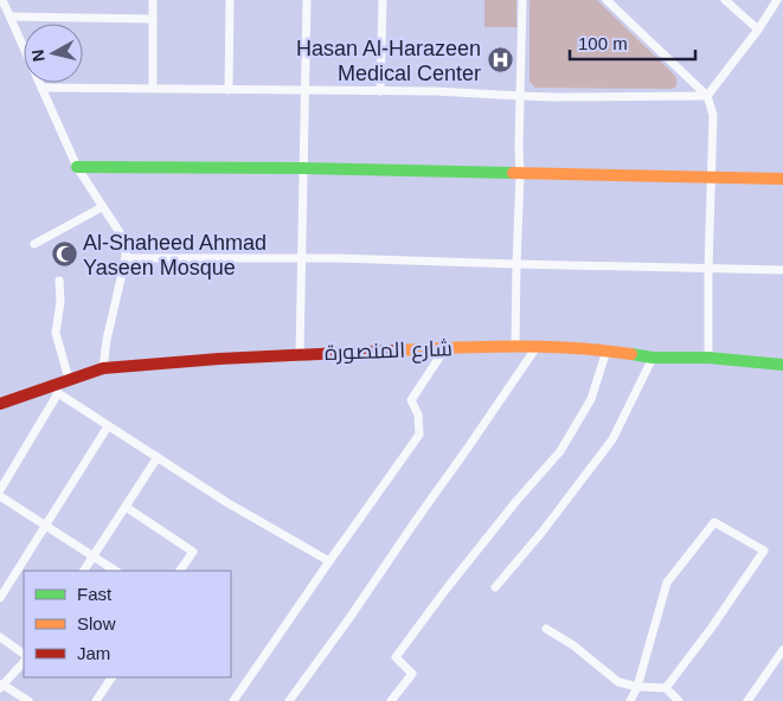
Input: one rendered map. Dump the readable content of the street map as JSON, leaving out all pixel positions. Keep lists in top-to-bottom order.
{
  "streets": {
    "main road": ["شارع المنصورة"]
  },
  "places": {
    "hospital": ["Hasan Al-Harazeen Medical Center"],
    "mosque": ["Al-Shaheed Ahmad Yaseen Mosque"]
  },
  "legend": ["Fast", "Slow", "Jam"],
  "scale_bar": "100 m",
  "north": "left"
}
